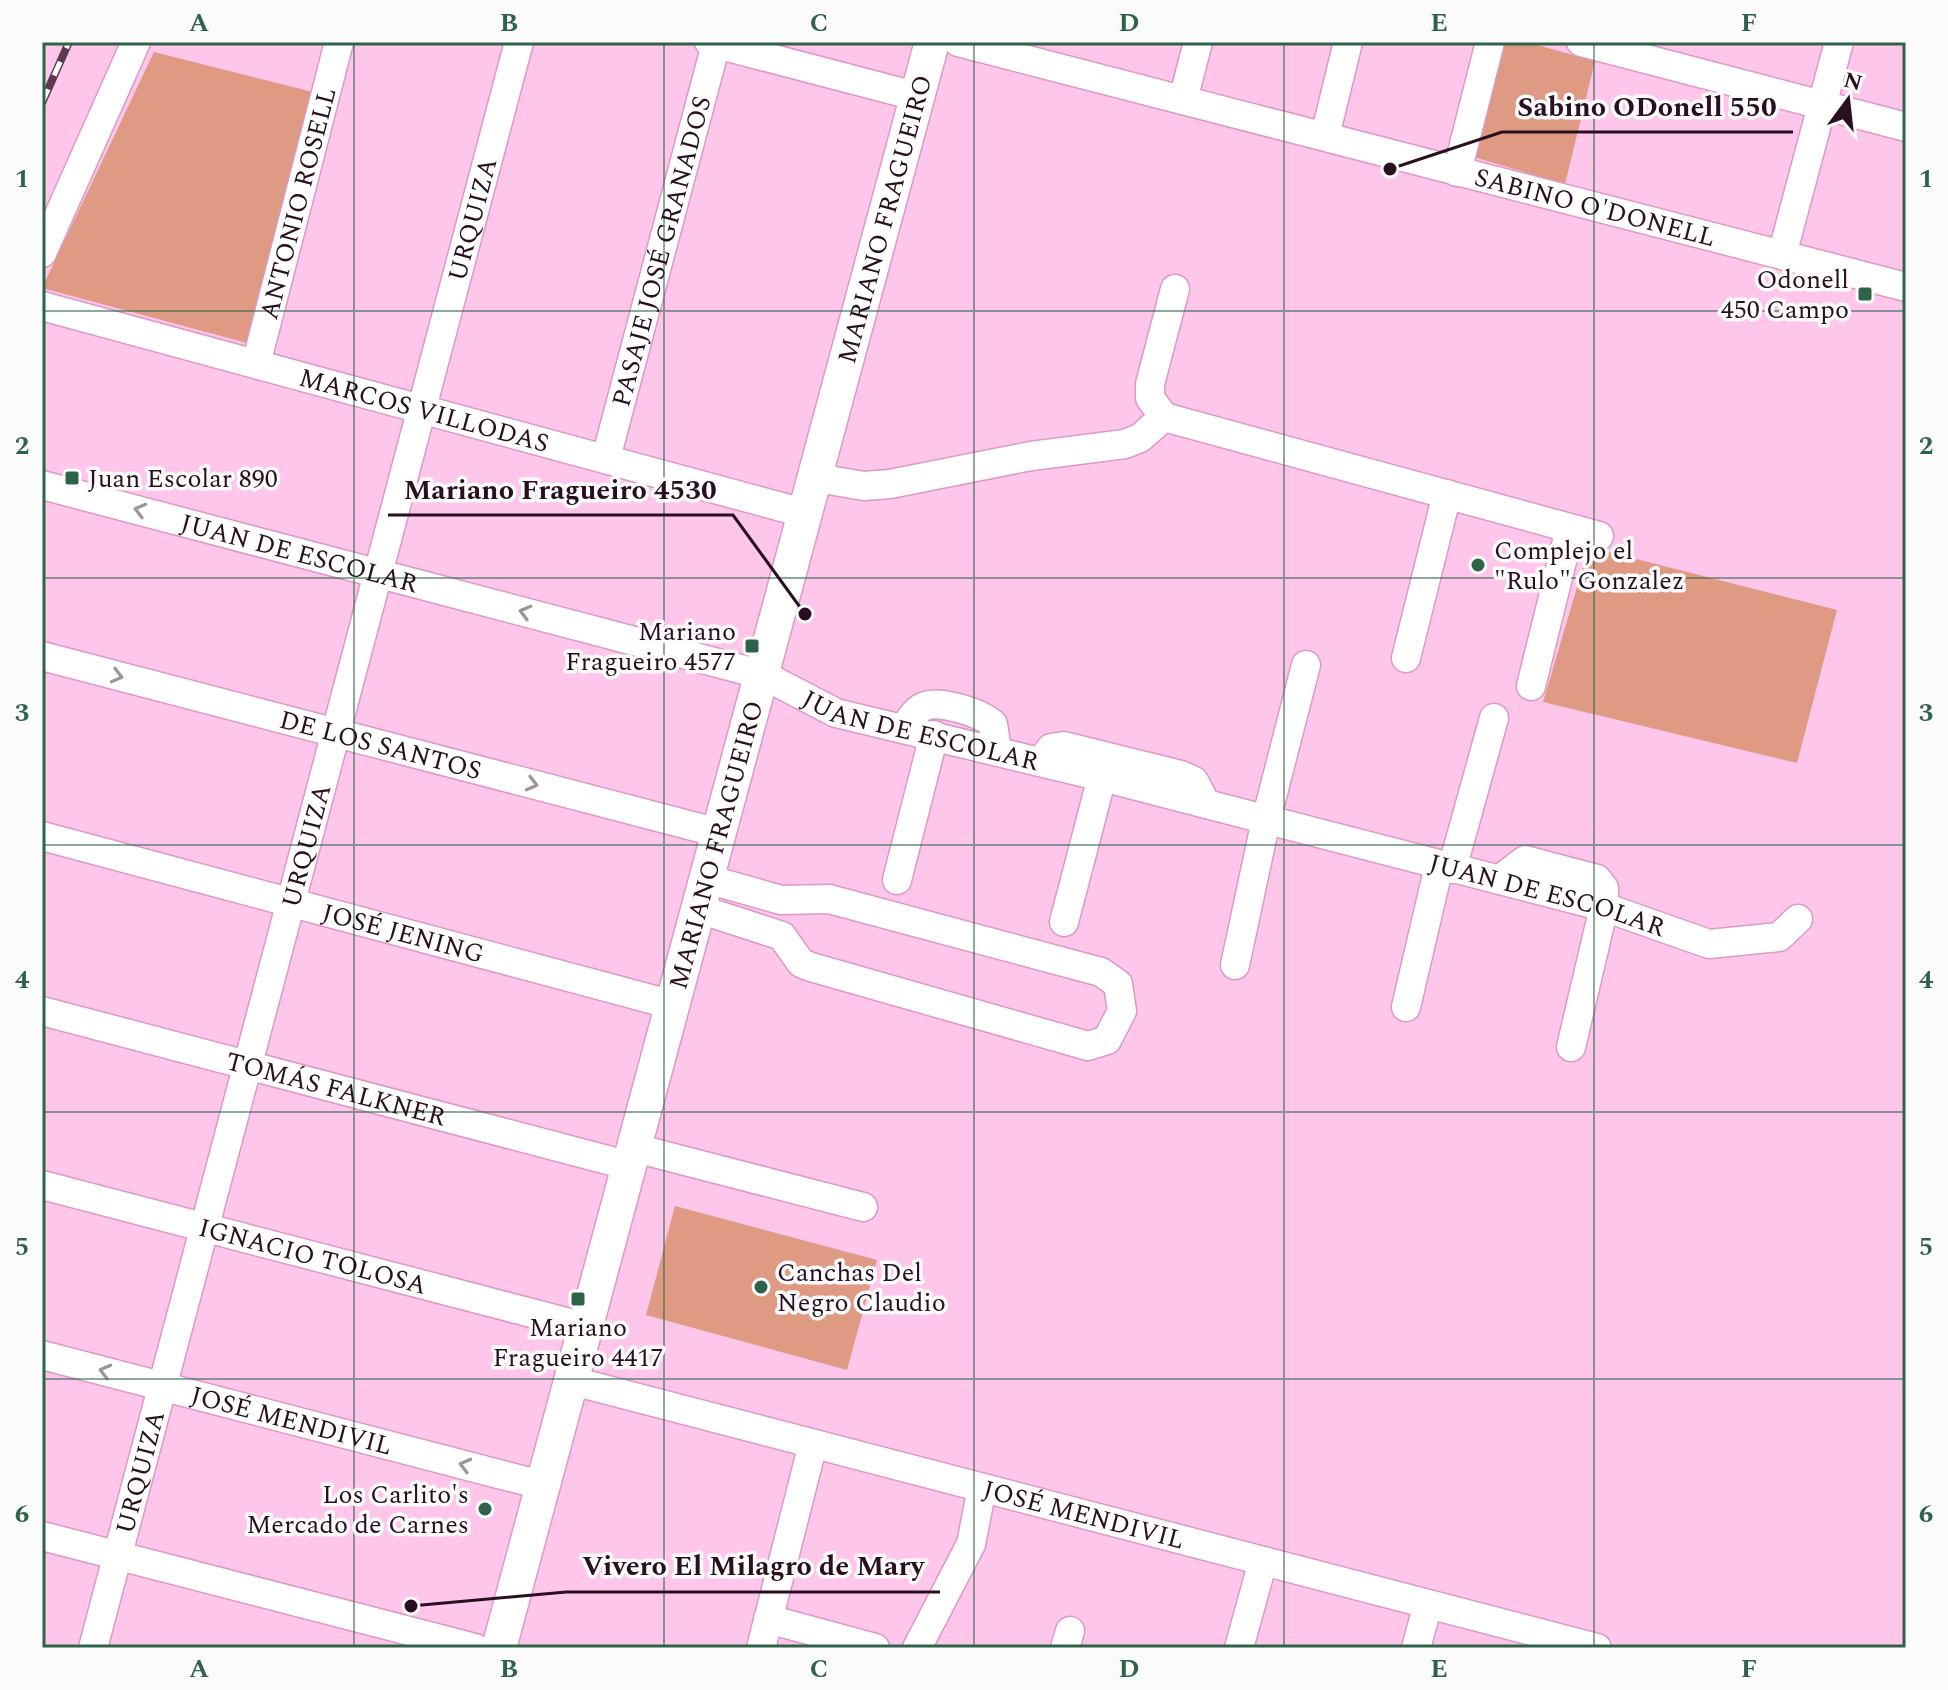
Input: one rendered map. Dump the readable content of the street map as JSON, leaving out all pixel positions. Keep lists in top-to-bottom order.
{
  "streets": {
    "main road": ["MARIANO FRAGUEIRO"],
    "street": [
      "ANTONIO ROSELL",
      "SABINO O'DONELL",
      "URQUIZA",
      "PASAJE JOSÉ GRANADOS",
      "MARCOS VILLODAS",
      "JUAN DE ESCOLAR",
      "DE LOS SANTOS",
      "JOSÉ JENING",
      "TOMÁS FALKNER",
      "IGNACIO TOLOSA",
      "JOSÉ MENDIVIL"
    ]
  },
  "crossings": [
    ["ANTONIO ROSELL", "MARCOS VILLODAS"],
    ["URQUIZA", "MARCOS VILLODAS"],
    ["URQUIZA", "JUAN DE ESCOLAR"],
    ["URQUIZA", "DE LOS SANTOS"],
    ["URQUIZA", "JOSÉ JENING"],
    ["URQUIZA", "TOMÁS FALKNER"],
    ["URQUIZA", "IGNACIO TOLOSA"],
    ["URQUIZA", "JOSÉ MENDIVIL"],
    ["MARIANO FRAGUEIRO", "MARCOS VILLODAS"],
    ["MARIANO FRAGUEIRO", "JUAN DE ESCOLAR"],
    ["MARIANO FRAGUEIRO", "DE LOS SANTOS"],
    ["MARIANO FRAGUEIRO", "JOSÉ JENING"],
    ["MARIANO FRAGUEIRO", "TOMÁS FALKNER"],
    ["MARIANO FRAGUEIRO", "IGNACIO TOLOSA"],
    ["MARIANO FRAGUEIRO", "JOSÉ MENDIVIL"],
    ["PASAJE JOSÉ GRANADOS", "MARCOS VILLODAS"]
  ],
  "one_way": ["JUAN DE ESCOLAR", "DE LOS SANTOS"],
  "places": {
    "other": [
      "Sabino ODonell 550",
      "Complejo el \"Rulo\" Gonzalez",
      "Mariano Fragueiro 4530",
      "Canchas Del Negro Claudio",
      "Los Carlito's Mercado de Carnes",
      "Vivero El Milagro de Mary"
    ],
    "transit": [
      "Odonell 450 Campo",
      "Juan Escolar 890",
      "Mariano Fragueiro 4577",
      "Mariano Fragueiro 4417"
    ]
  },
  "north": "top",
  "grid": {
    "columns": [
      "A",
      "B",
      "C",
      "D",
      "E",
      "F"
    ],
    "rows": [
      "1",
      "2",
      "3",
      "4",
      "5",
      "6"
    ]
  }
}
